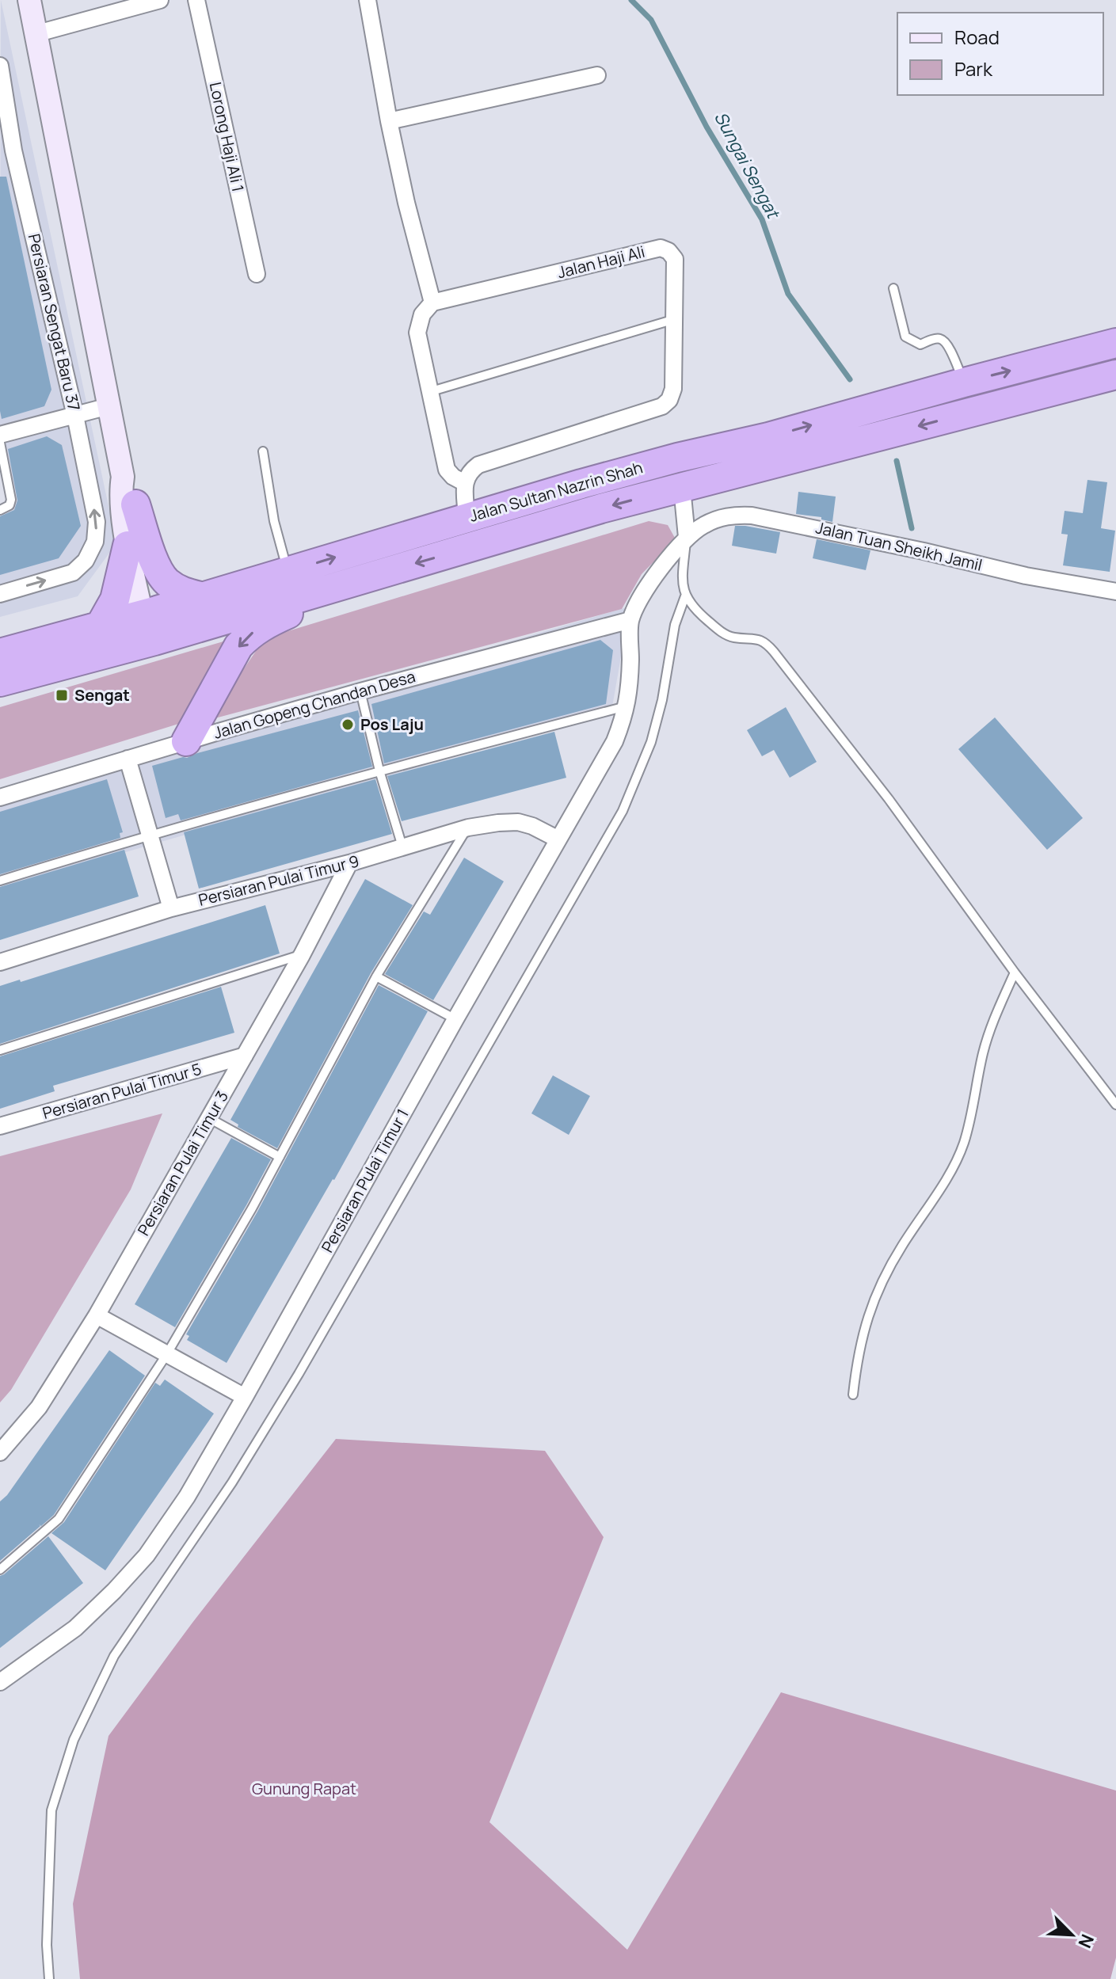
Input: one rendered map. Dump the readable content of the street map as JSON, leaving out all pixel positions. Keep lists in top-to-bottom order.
{
  "streets": {
    "highway": ["Jalan Sultan Nazrin Shah"],
    "street": [
      "Lorong Haji Ali 1",
      "Jalan Haji Ali",
      "Persiaran Sengat Baru 37",
      "Jalan Tuan Sheikh Jamil",
      "Jalan Gopeng Chandan Desa",
      "Persiaran Pulai Timur 9",
      "Persiaran Pulai Timur 5",
      "Persiaran Pulai Timur 3",
      "Persiaran Pulai Timur 1"
    ]
  },
  "crossings": [
    ["Jalan Tuan Sheikh Jamil", "Jalan Gopeng Chandan Desa"],
    ["Jalan Tuan Sheikh Jamil", "Persiaran Pulai Timur 1"],
    ["Jalan Gopeng Chandan Desa", "Persiaran Pulai Timur 1"],
    ["Persiaran Pulai Timur 9", "Persiaran Pulai Timur 3"],
    ["Persiaran Pulai Timur 9", "Persiaran Pulai Timur 1"],
    ["Persiaran Pulai Timur 5", "Persiaran Pulai Timur 3"]
  ],
  "water": ["Sungai Sengat"],
  "parks": ["Gunung Rapat"],
  "places": {
    "transit": ["Sengat"],
    "other": ["Pos Laju"]
  },
  "legend": ["Road", "Park"],
  "north": "bottom right"
}
